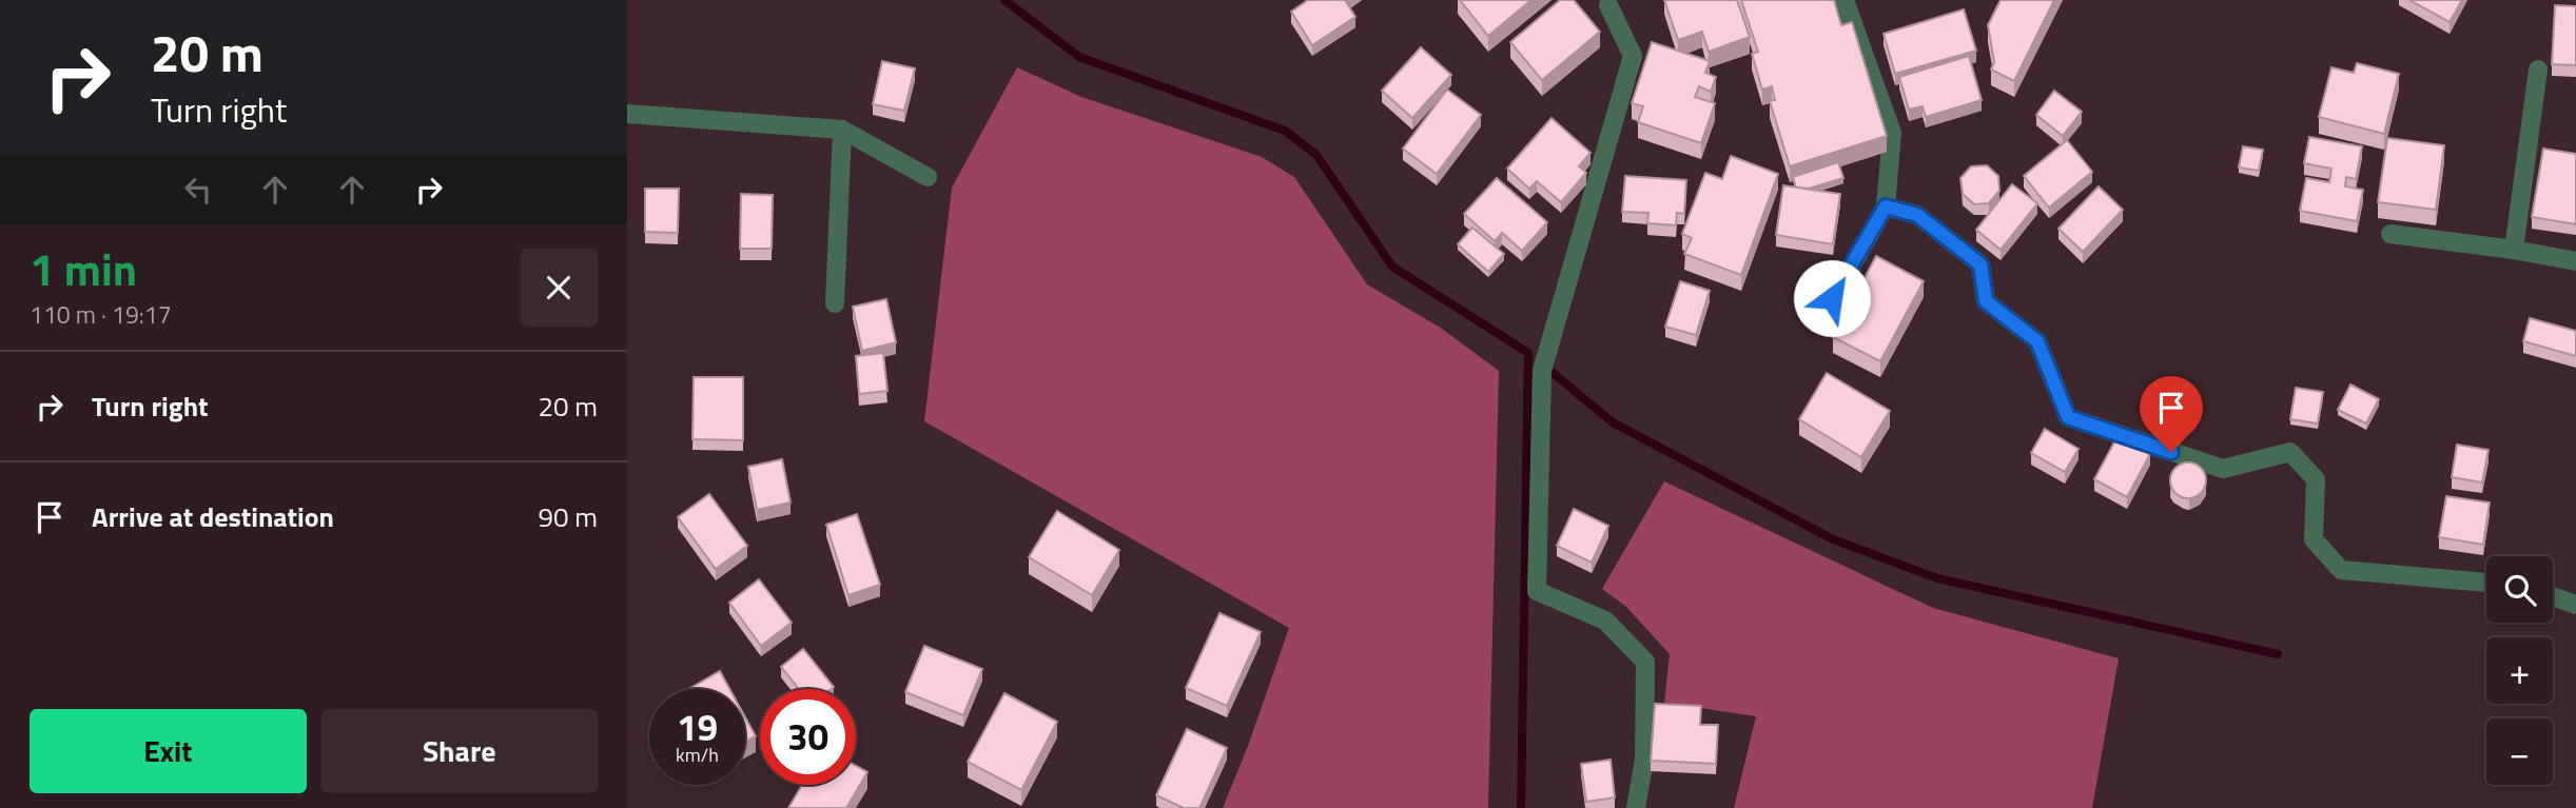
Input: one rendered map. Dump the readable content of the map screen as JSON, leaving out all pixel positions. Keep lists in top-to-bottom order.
{
  "page": {
    "turn": ["20 m", "Turn right"],
    "heading": ["1 min", "110 m · 19:17"],
    "list": [
      {
        "name": "Turn right",
        "value": "20 m"
      },
      {
        "name": "Arrive at destination",
        "value": "90 m"
      }
    ],
    "map_buttons": ["+", "−"],
    "speed": "19 km/h",
    "limit": "30",
    "buttons": ["Exit", "Share"]
  }
}
